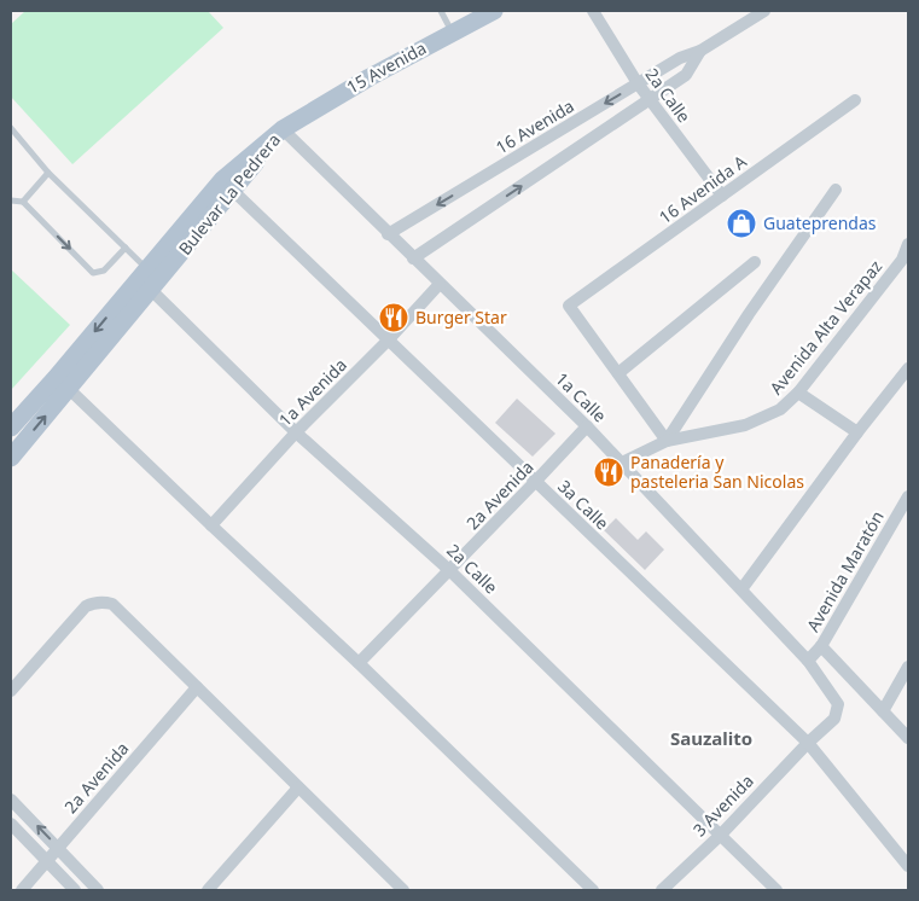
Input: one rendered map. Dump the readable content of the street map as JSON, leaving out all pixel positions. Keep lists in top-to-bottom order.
{
  "streets": {
    "main road": ["15 Avenida", "Bulevar La Pedrera"],
    "street": [
      "2a Calle",
      "16 Avenida",
      "16 Avenida A",
      "Avenida Alta Verapaz",
      "1a Avenida",
      "1a Calle",
      "2a Avenida",
      "3a Calle",
      "Avenida Maratón",
      "3 Avenida"
    ]
  },
  "crossings": [
    ["15 Avenida", "Bulevar La Pedrera"],
    ["15 Avenida", "1a Calle"],
    ["2a Calle", "16 Avenida"],
    ["2a Calle", "16 Avenida A"],
    ["2a Calle", "Bulevar La Pedrera"],
    ["2a Calle", "1a Avenida"],
    ["2a Calle", "2a Avenida"],
    ["2a Calle", "3 Avenida"],
    ["16 Avenida", "1a Calle"],
    ["Bulevar La Pedrera", "1a Calle"],
    ["Bulevar La Pedrera", "3a Calle"],
    ["Avenida Alta Verapaz", "1a Calle"],
    ["1a Avenida", "1a Calle"],
    ["1a Avenida", "3a Calle"],
    ["1a Calle", "2a Avenida"],
    ["1a Calle", "Avenida Maratón"],
    ["1a Calle", "3 Avenida"],
    ["2a Avenida", "3a Calle"],
    ["3a Calle", "3 Avenida"]
  ],
  "districts": ["Sauzalito"],
  "places": {
    "shop": ["Guateprendas"],
    "restaurant": ["Burger Star", "Panadería y pasteleria San Nicolas"]
  }
}
